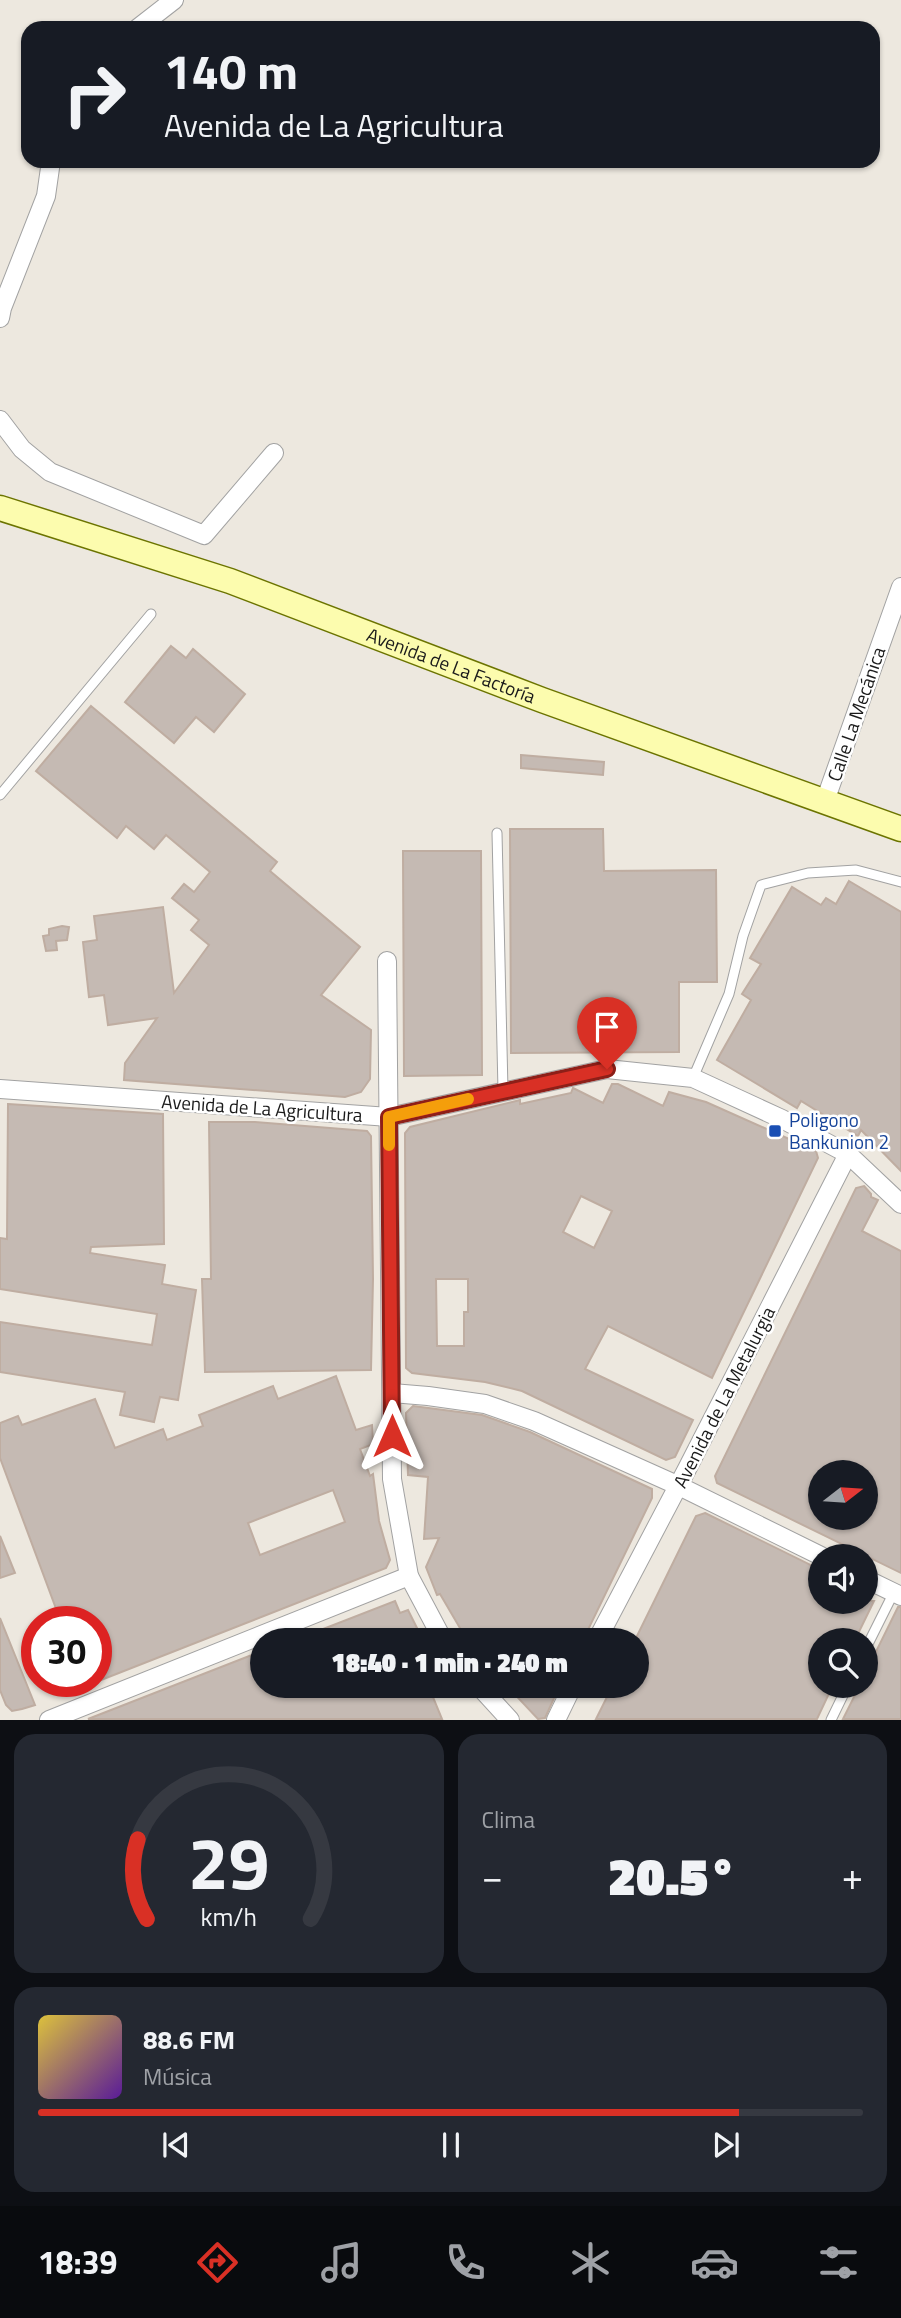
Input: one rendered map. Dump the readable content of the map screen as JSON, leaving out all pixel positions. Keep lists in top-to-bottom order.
{
  "streets": {
    "street": [
      "Avenida de La Factoría",
      "Calle La Mecánica",
      "Avenida de La Agricultura",
      "Avenida de La Metalurgia"
    ]
  },
  "crossings": [
    ["Avenida de La Factoría", "Calle La Mecánica"],
    ["Avenida de La Agricultura", "Avenida de La Metalurgia"]
  ],
  "places": {
    "transit": ["Poligono Bankunion 2"]
  },
  "north": "right",
  "page": {
    "turn": ["140 m", "Avenida de La Agricultura"],
    "limit": "30",
    "trip": "18:40 · 1 min · 240 m",
    "tile": "Clima",
    "heat": ["−", "20.5°", "+"],
    "song": ["88.6 FM", "Música"],
    "tabs": "18:39",
    "gauge": ["29", "km/h"]
  }
}
